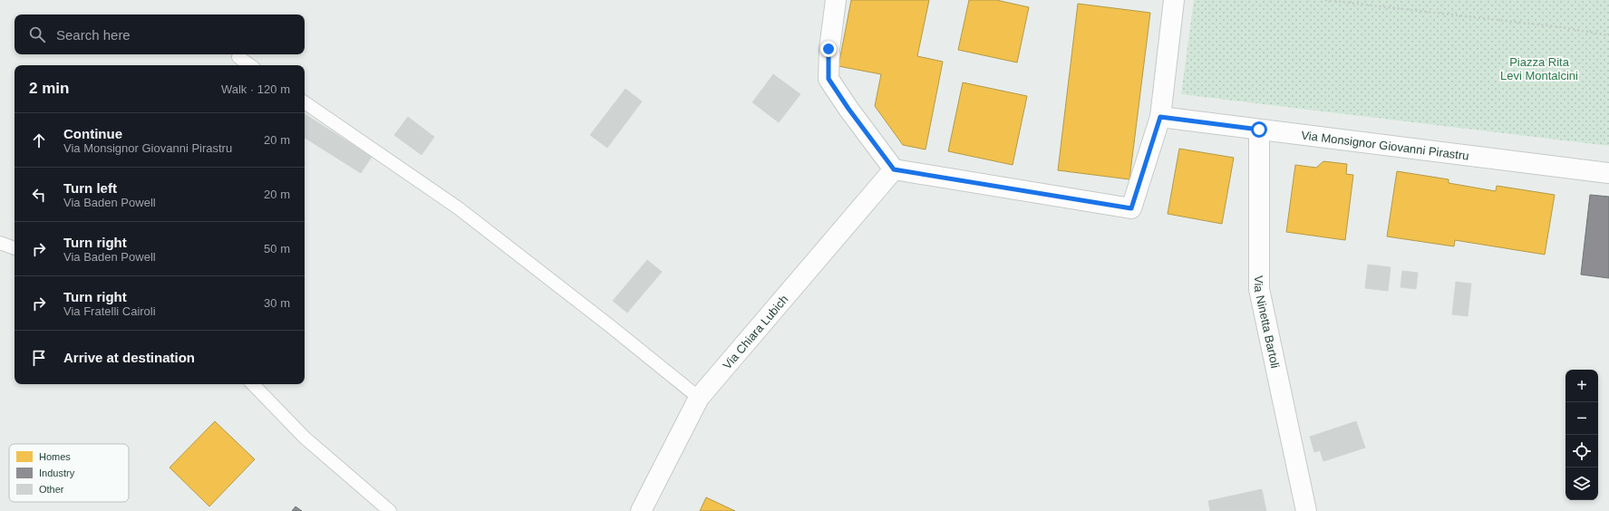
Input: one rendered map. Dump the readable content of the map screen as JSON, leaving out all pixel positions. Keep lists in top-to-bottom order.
{
  "streets": {
    "street": ["Via Monsignor Giovanni Pirastru", "Via Ninetta Bartoli", "Via Chiara Lubich"]
  },
  "crossings": [
    ["Via Monsignor Giovanni Pirastru", "Via Ninetta Bartoli"]
  ],
  "parks": ["Piazza Rita Levi Montalcini"],
  "legend": ["Homes", "Industry", "Other"],
  "page": {
    "search": "Search here",
    "heading": ["2 min", "Walk · 120 m"],
    "list": [
      ["Continue", "Via Monsignor Giovanni Pirastru", "20 m"],
      ["Turn left", "Via Baden Powell", "20 m"],
      ["Turn right", "Via Baden Powell", "50 m"],
      ["Turn right", "Via Fratelli Cairoli", "30 m"],
      "Arrive at destination"
    ],
    "map_buttons": ["+", "−"]
  }
}
